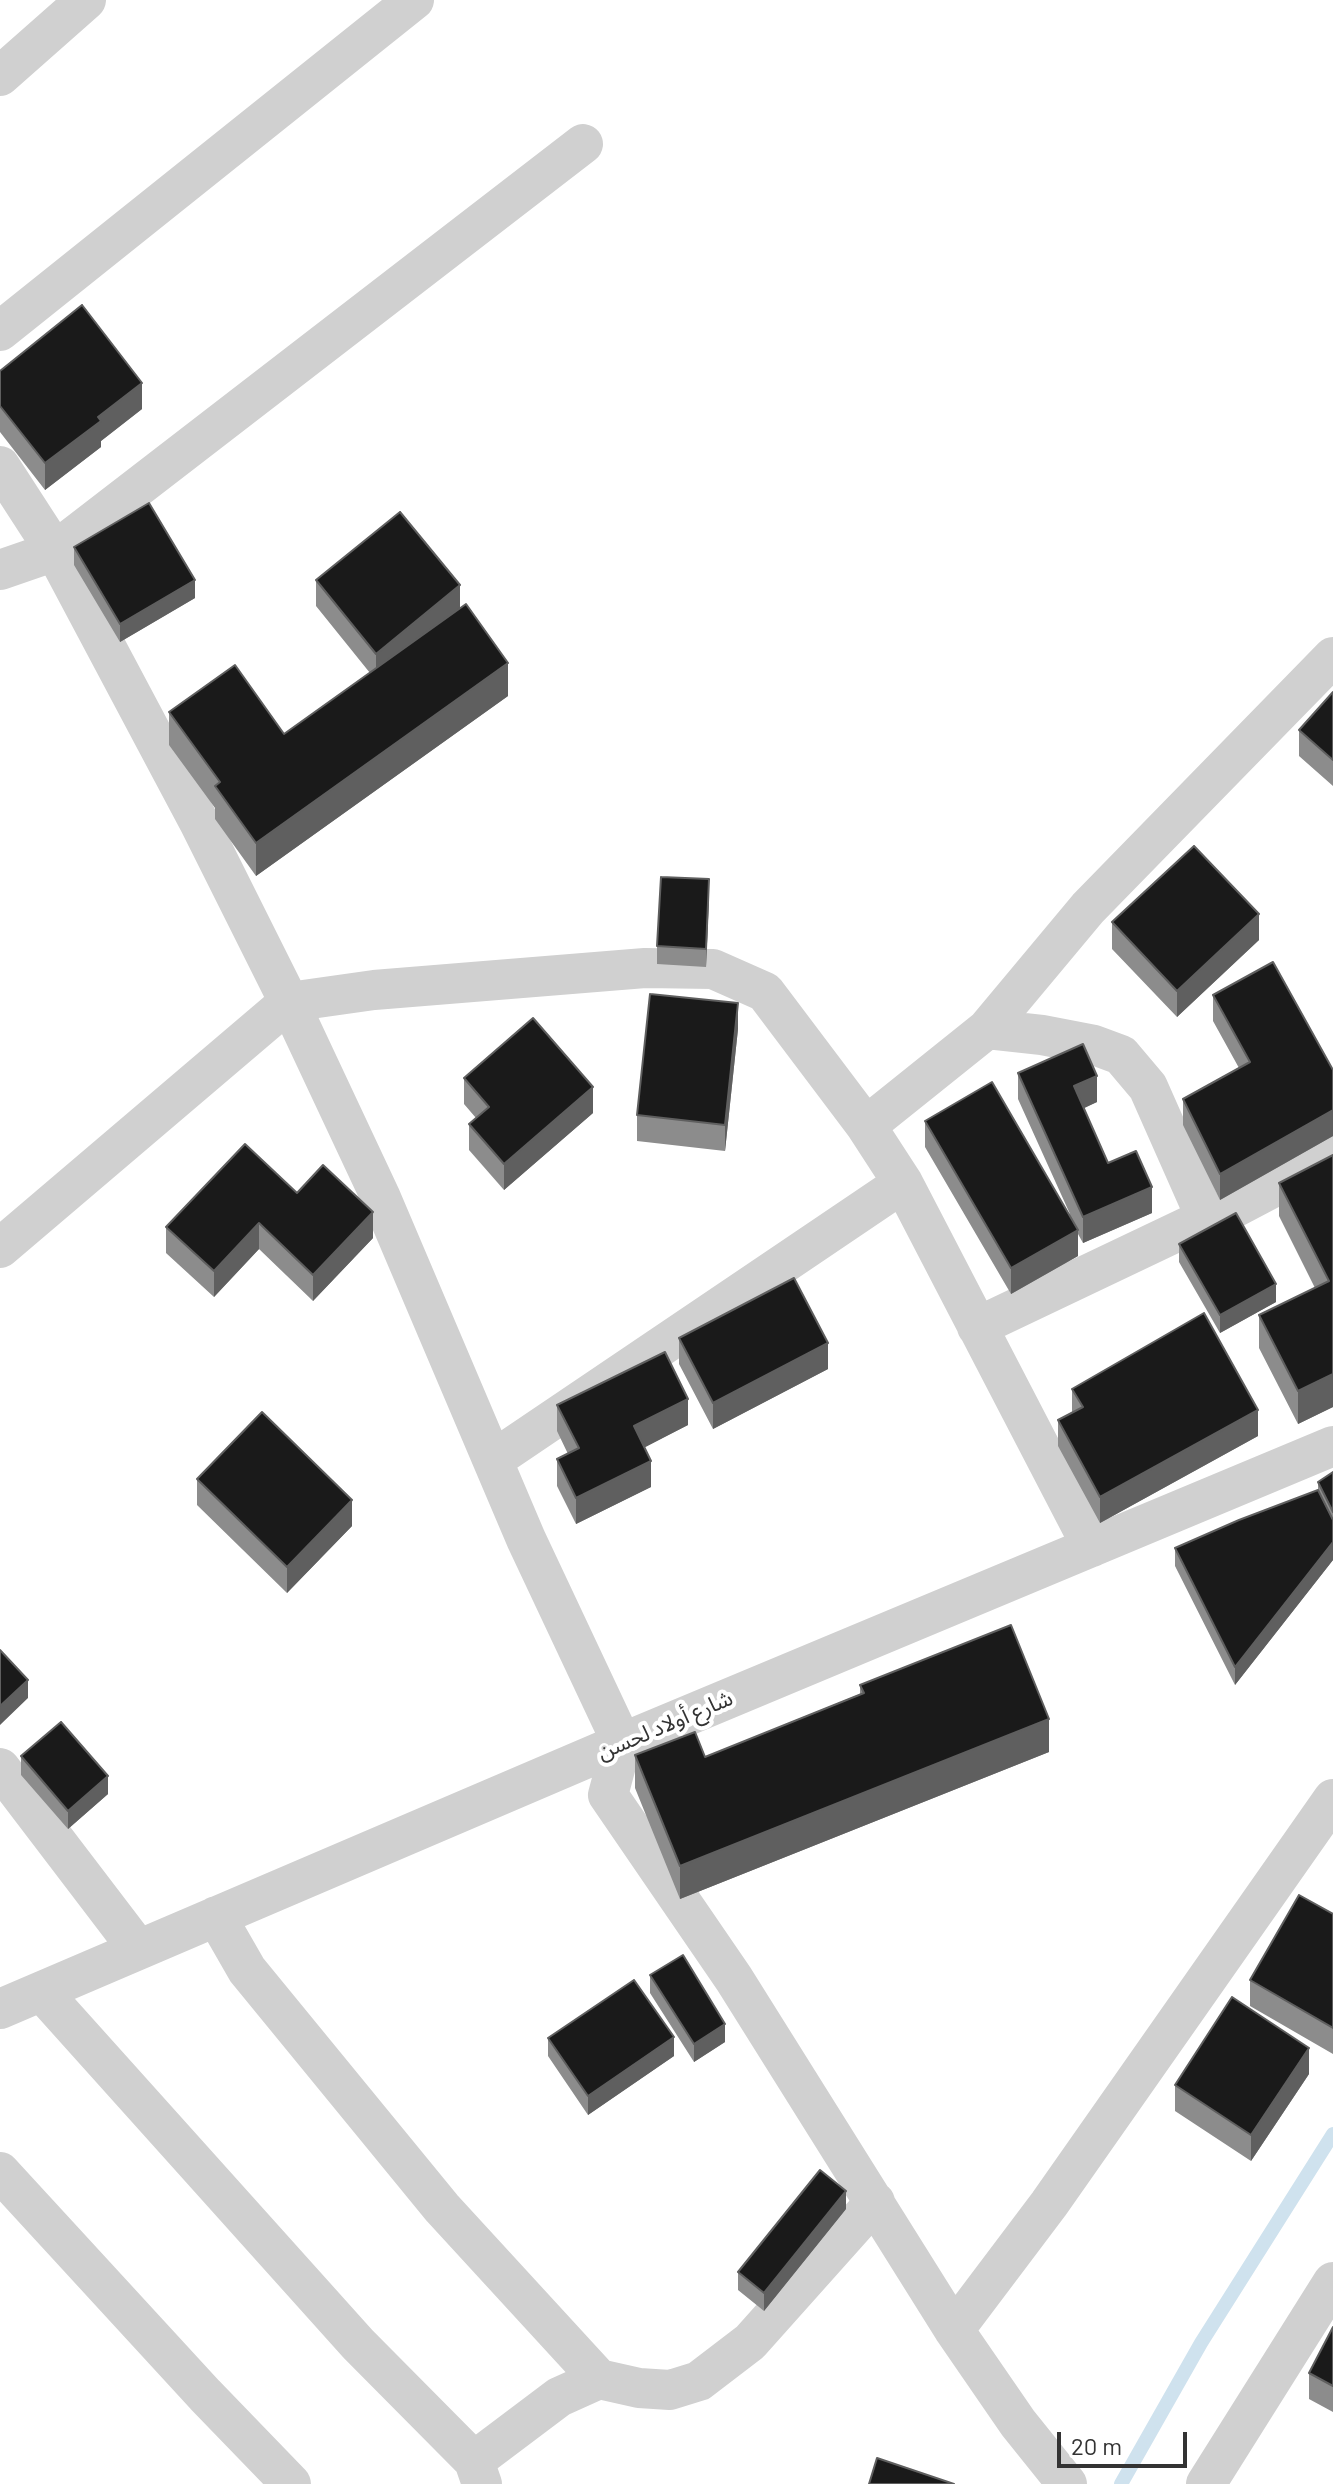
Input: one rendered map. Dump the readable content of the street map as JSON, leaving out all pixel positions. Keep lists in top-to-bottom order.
{
  "streets": {
    "street": ["شارع أولاد لحسن"]
  },
  "scale_bar": "20 m"
}
